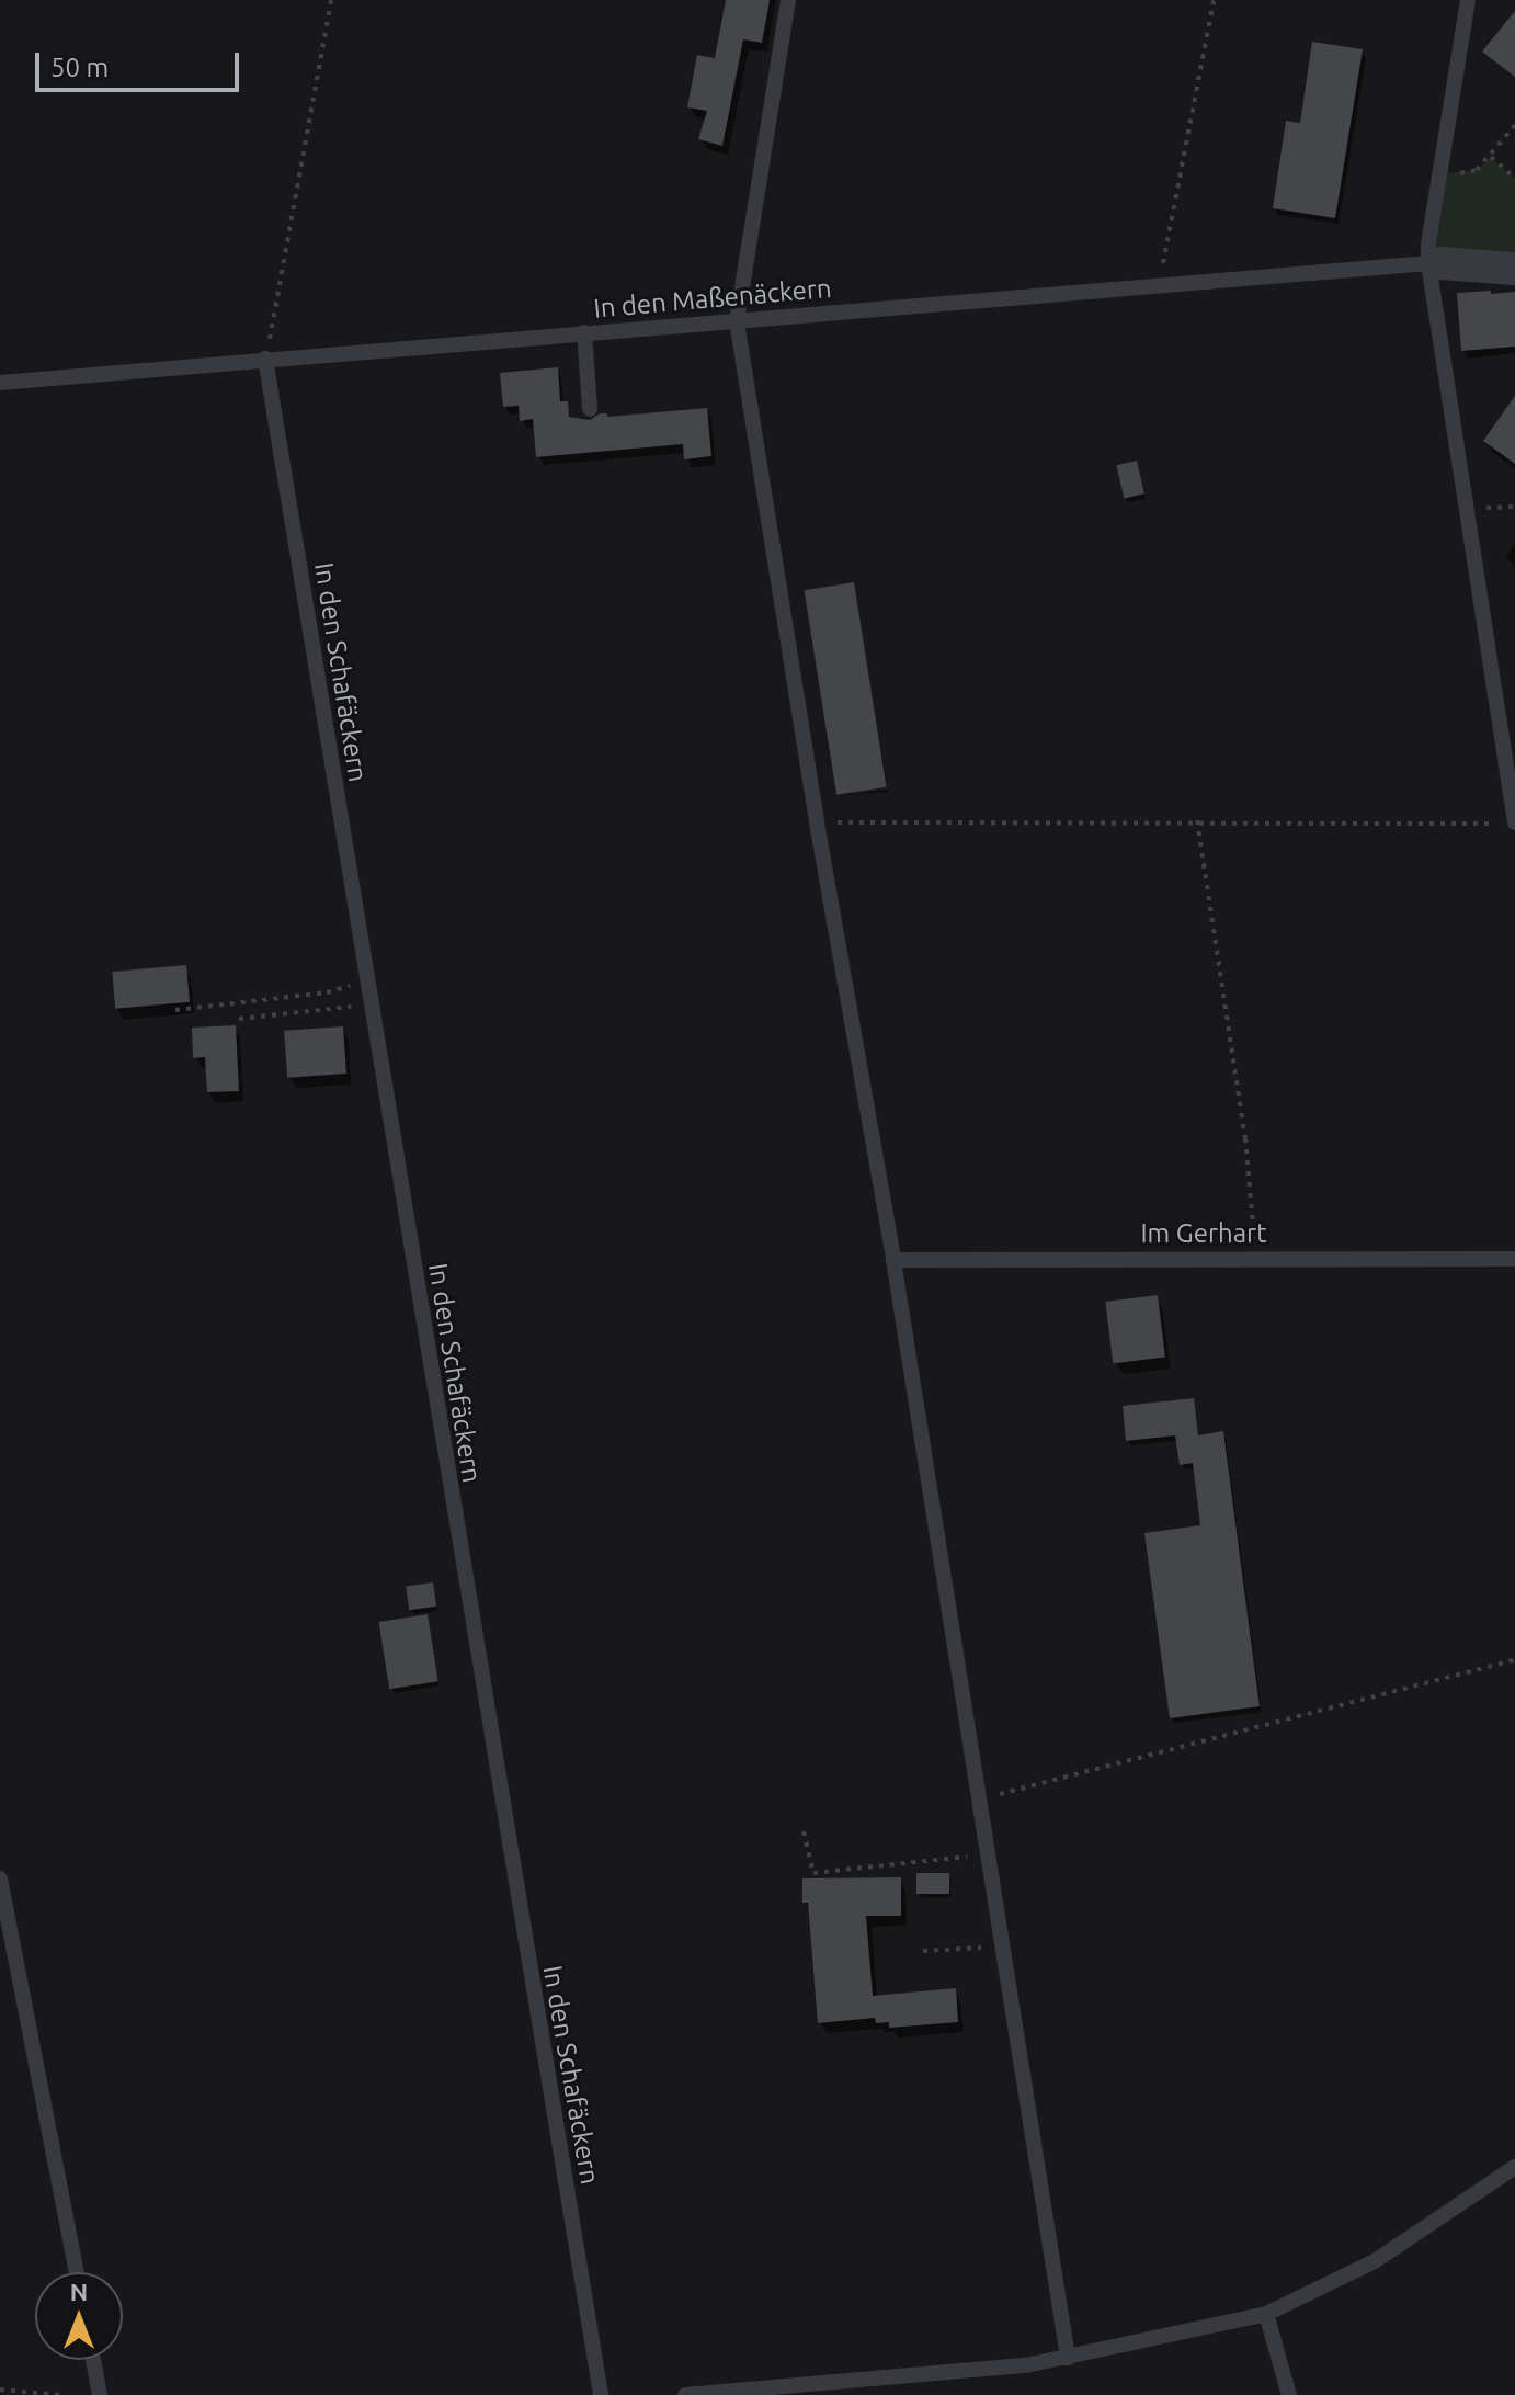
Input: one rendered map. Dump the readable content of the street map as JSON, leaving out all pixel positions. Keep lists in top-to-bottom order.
{
  "streets": {
    "lane": ["In den Maßenäckern", "In den Schafäckern", "Im Gerhart"]
  },
  "crossings": [
    ["In den Maßenäckern", "In den Schafäckern"]
  ],
  "scale_bar": "50 m",
  "north": "top"
}
